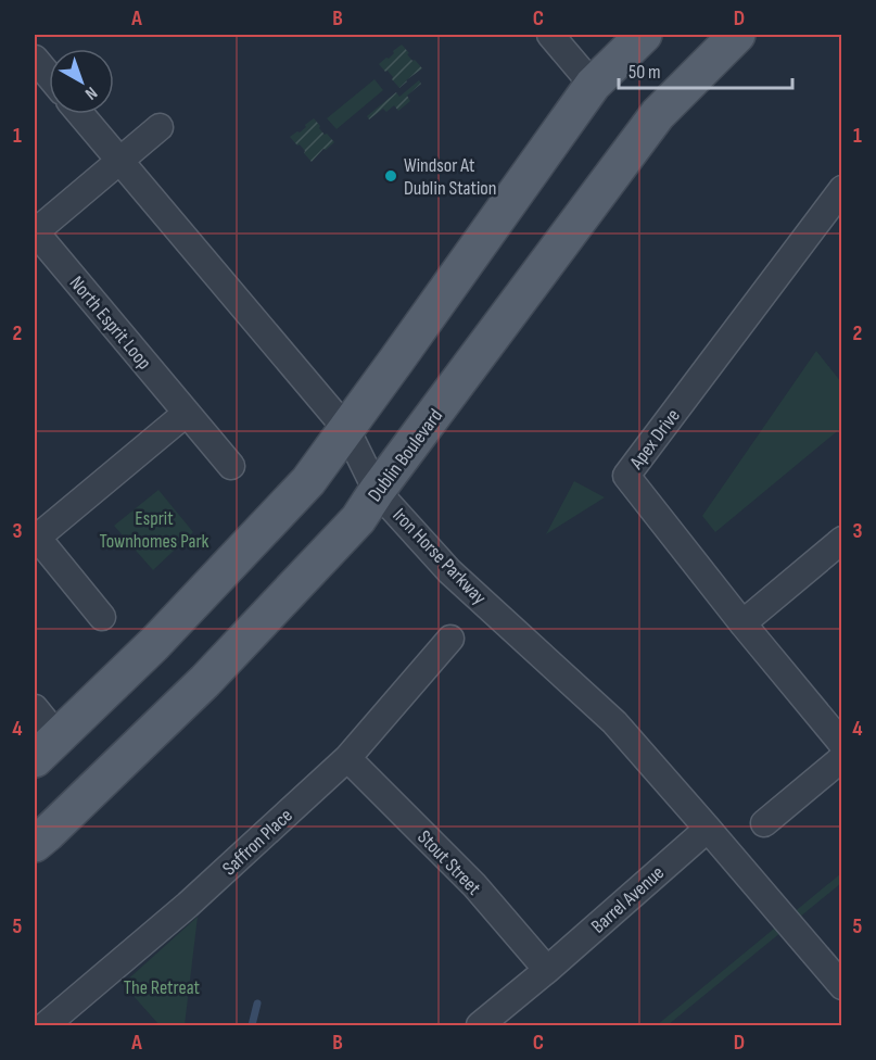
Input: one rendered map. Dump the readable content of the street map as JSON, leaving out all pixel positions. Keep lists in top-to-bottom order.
{
  "streets": {
    "main road": ["Dublin Boulevard"],
    "street": [
      "North Esprit Loop",
      "Apex Drive",
      "Iron Horse Parkway",
      "Saffron Place",
      "Stout Street",
      "Barrel Avenue"
    ]
  },
  "crossings": [
    ["Dublin Boulevard", "Iron Horse Parkway"],
    ["Iron Horse Parkway", "Barrel Avenue"],
    ["Saffron Place", "Stout Street"],
    ["Stout Street", "Barrel Avenue"]
  ],
  "parks": ["Esprit Townhomes Park", "The Retreat"],
  "places": ["Windsor At Dublin Station"],
  "scale_bar": "50 m",
  "north": "bottom right",
  "grid": {
    "columns": [
      "A",
      "B",
      "C",
      "D"
    ],
    "rows": [
      "1",
      "2",
      "3",
      "4",
      "5"
    ]
  }
}
